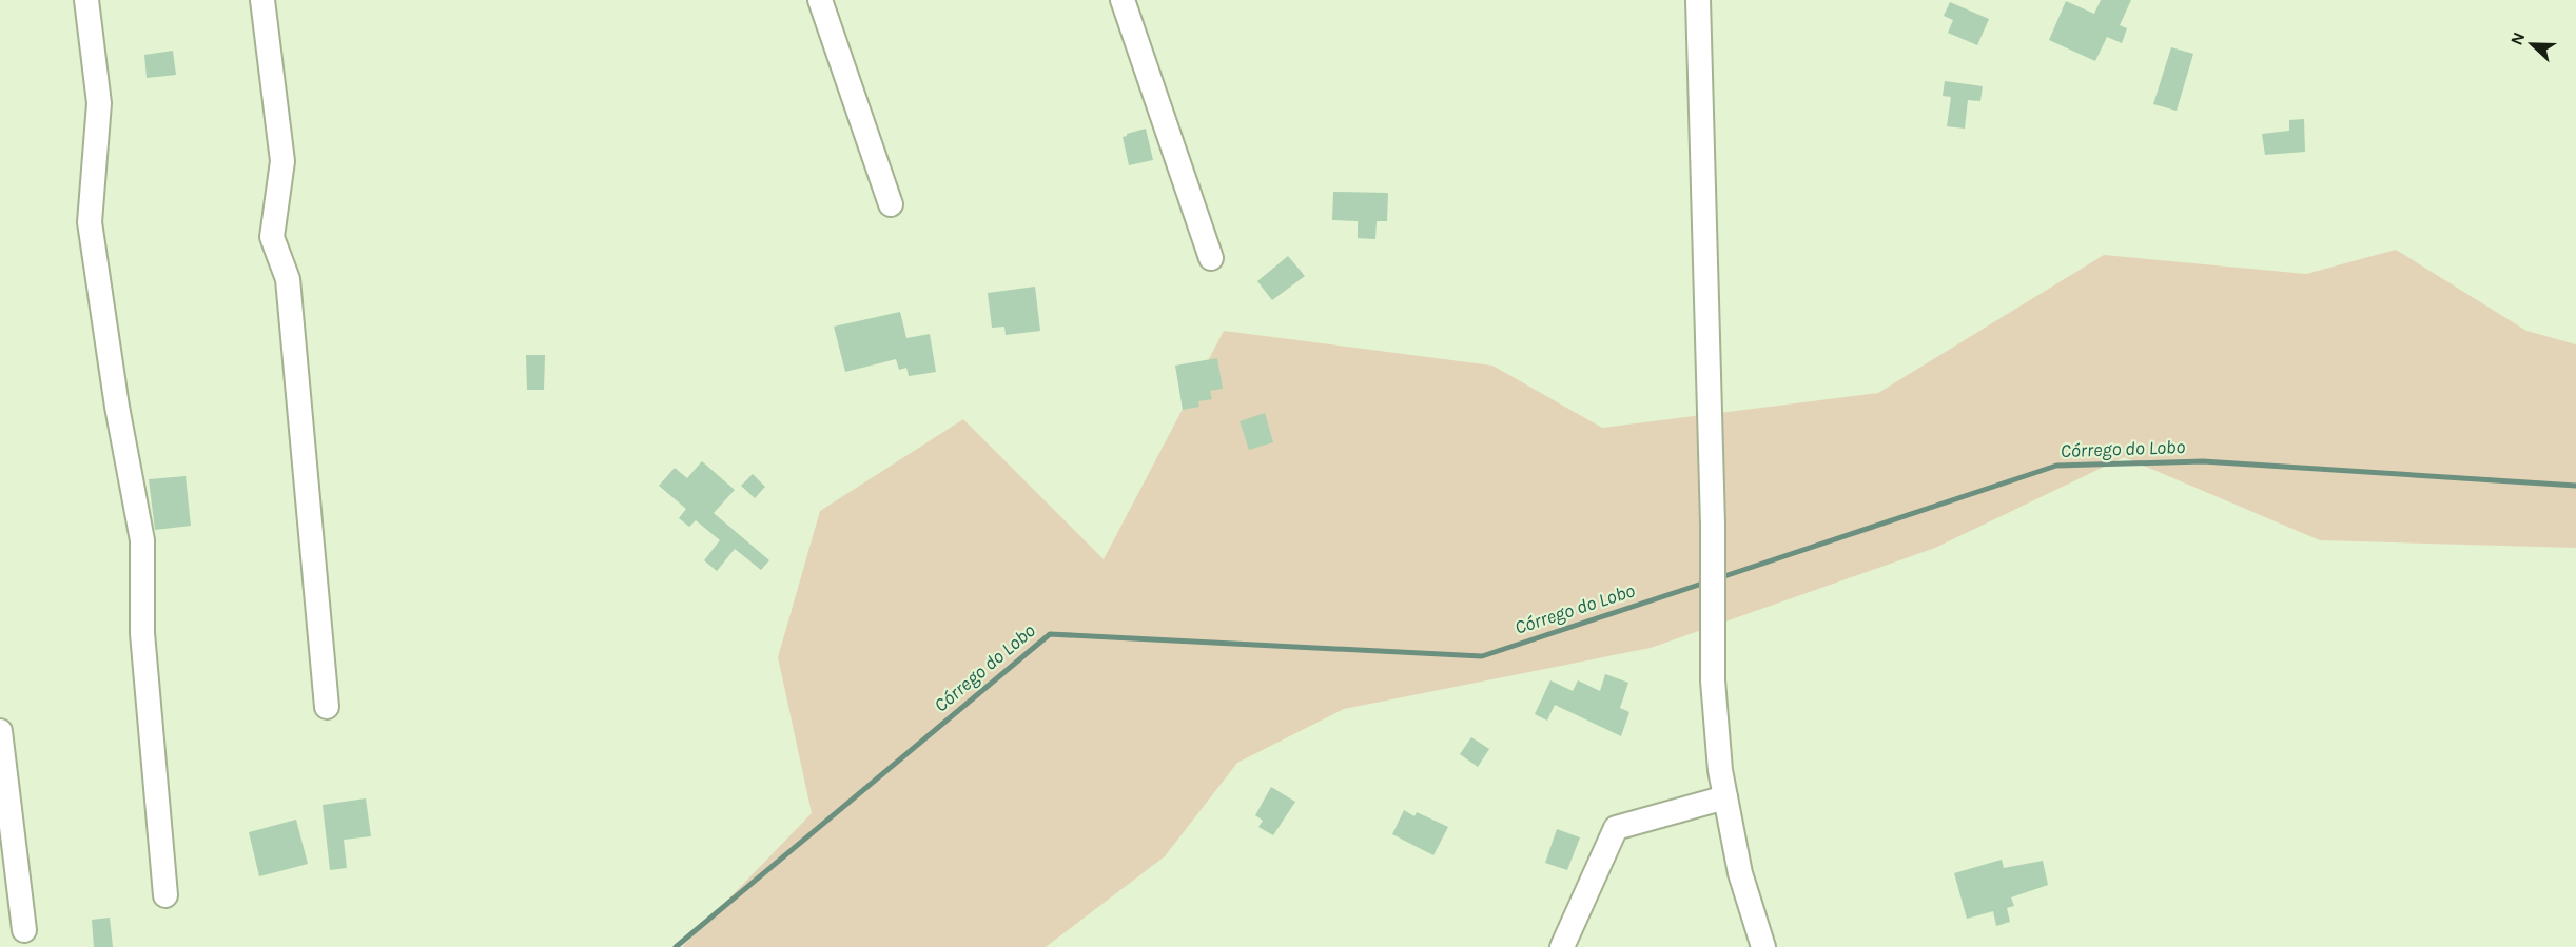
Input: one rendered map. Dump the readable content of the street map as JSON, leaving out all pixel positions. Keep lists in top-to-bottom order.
{
  "water": ["Córrego do Lobo"],
  "north": "left"
}
